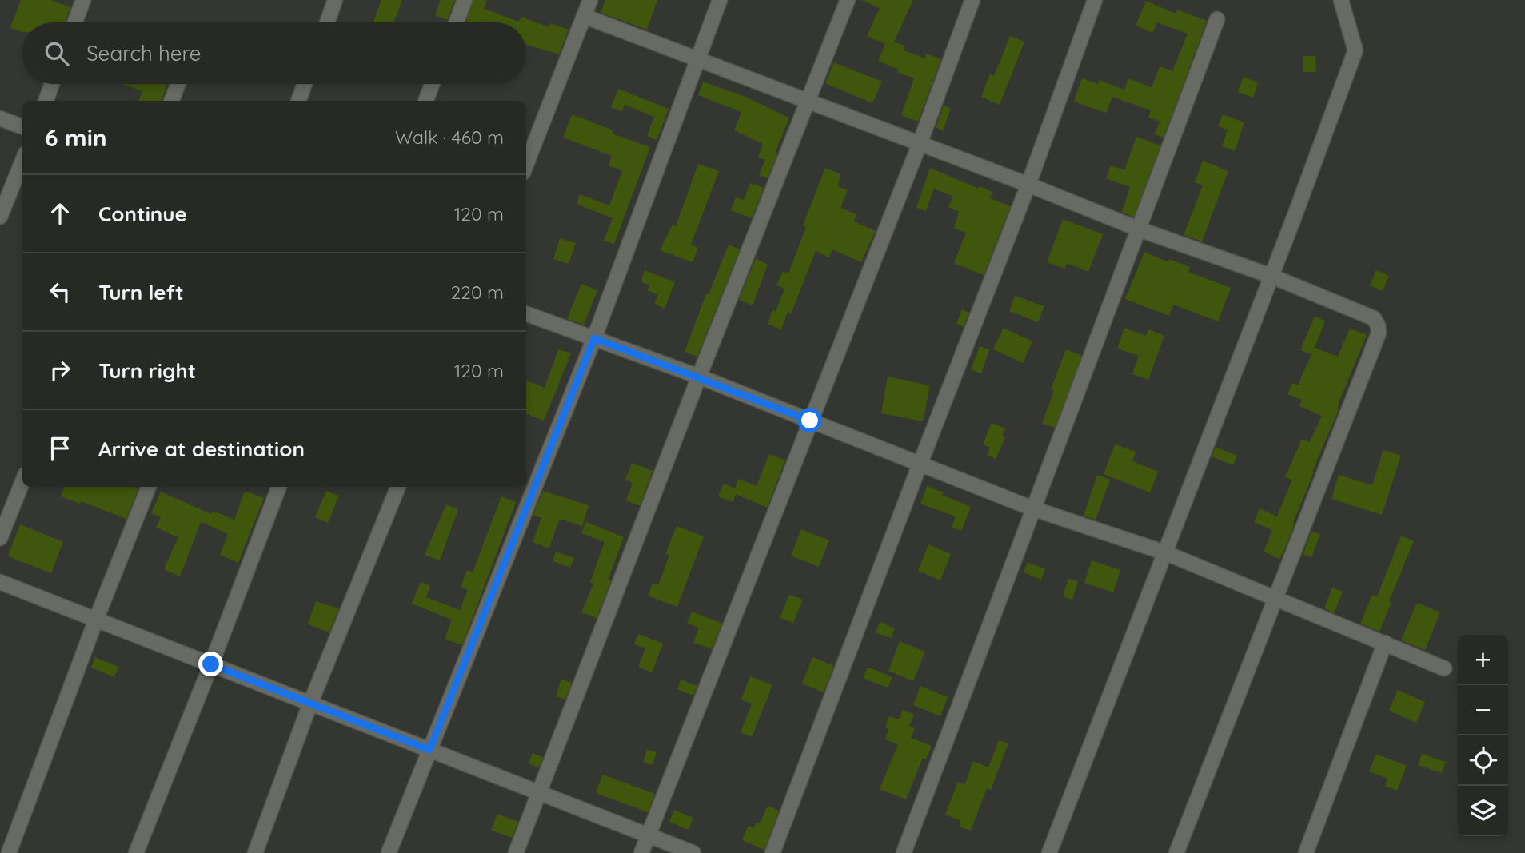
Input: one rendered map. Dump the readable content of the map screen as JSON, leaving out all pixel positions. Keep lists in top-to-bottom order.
{
  "page": {
    "search": "Search here",
    "heading": ["6 min", "Walk · 460 m"],
    "list": [
      ["Continue", "120 m"],
      ["Turn left", "220 m"],
      ["Turn right", "120 m"],
      "Arrive at destination"
    ],
    "map_buttons": ["+", "−"]
  }
}
